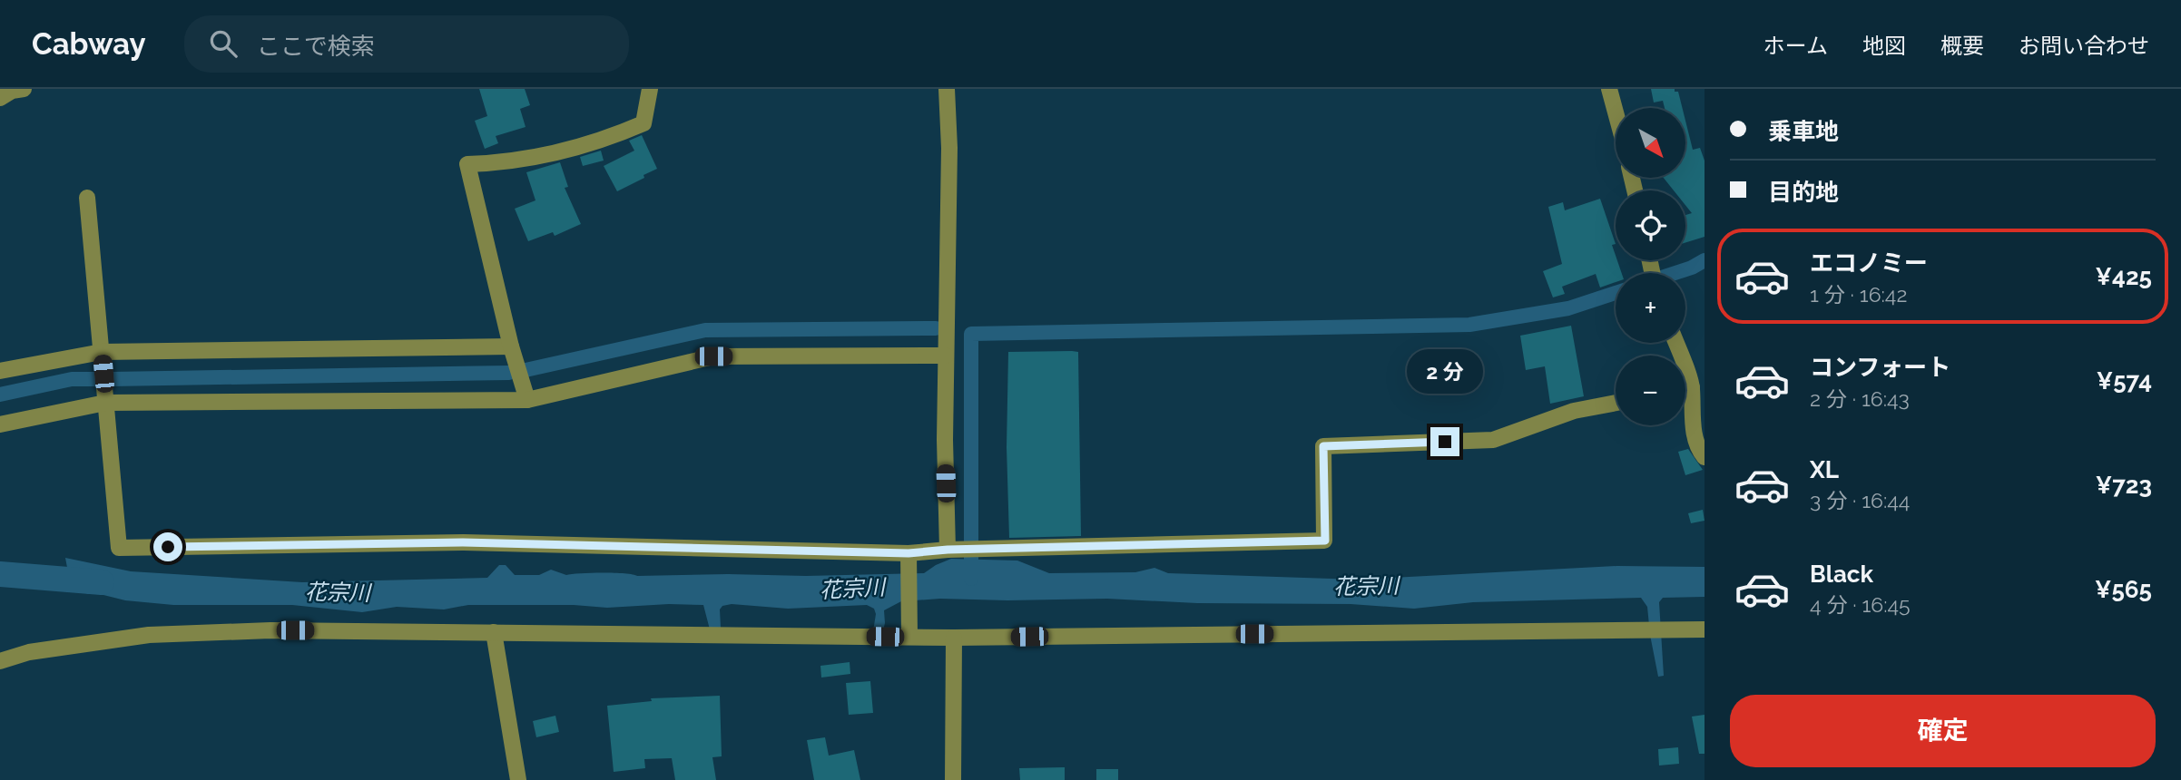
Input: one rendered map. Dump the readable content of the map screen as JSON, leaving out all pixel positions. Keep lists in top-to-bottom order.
{
  "water": ["花宗川"],
  "north": "bottom right",
  "page": {
    "header": "Cabway",
    "search": "ここで検索",
    "nav": [
      "ホーム",
      "地図",
      "概要",
      "お問い合わせ"
    ],
    "banner": ["乗車地", "目的地"],
    "map_buttons": ["+", "−"],
    "list": [
      {
        "name": "エコノミー",
        "note": "1 分 · 16:42",
        "value": "¥425"
      },
      {
        "name": "コンフォート",
        "note": "2 分 · 16:43",
        "value": "¥574"
      },
      {
        "name": "XL",
        "note": "3 分 · 16:44",
        "value": "¥723"
      },
      {
        "name": "Black",
        "note": "4 分 · 16:45",
        "value": "¥565"
      }
    ],
    "bubble": "2 分",
    "buttons": "確定"
  }
}
